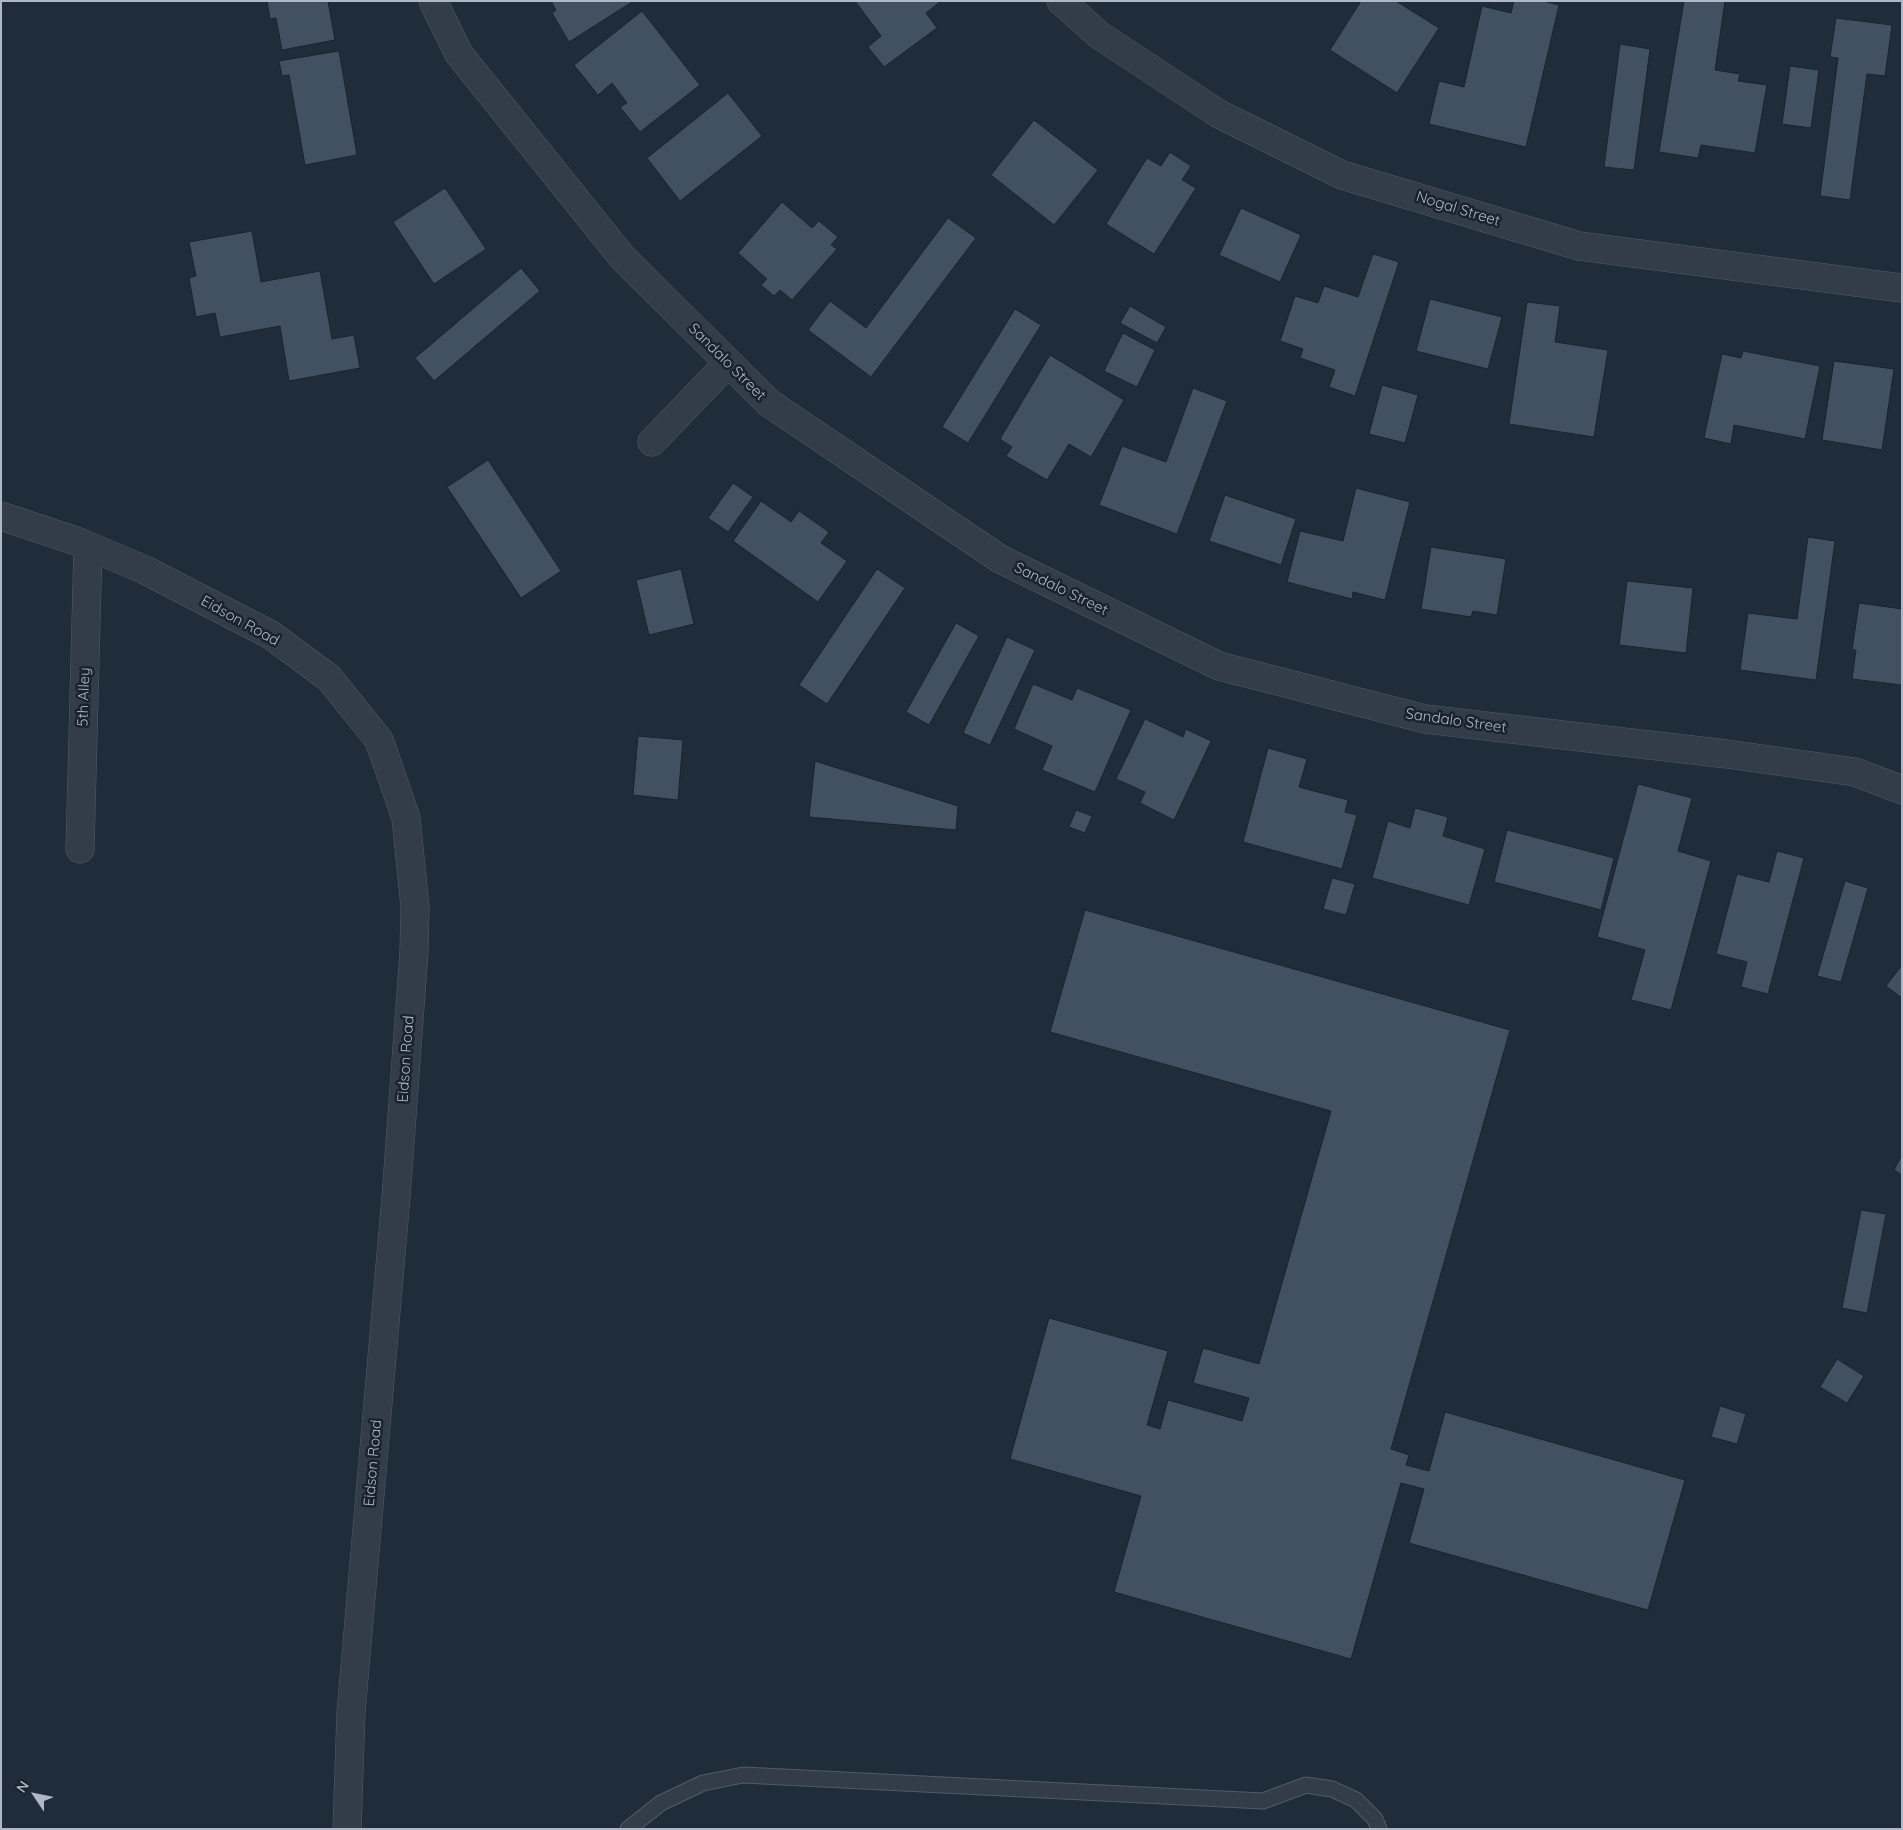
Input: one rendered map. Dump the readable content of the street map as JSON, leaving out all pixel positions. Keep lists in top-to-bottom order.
{
  "streets": {
    "street": [
      "Nogal Street",
      "Sandalo Street",
      "Eidson Road",
      "5th Alley"
    ]
  },
  "crossings": [
    ["Eidson Road", "5th Alley"]
  ],
  "north": "top left"
}
